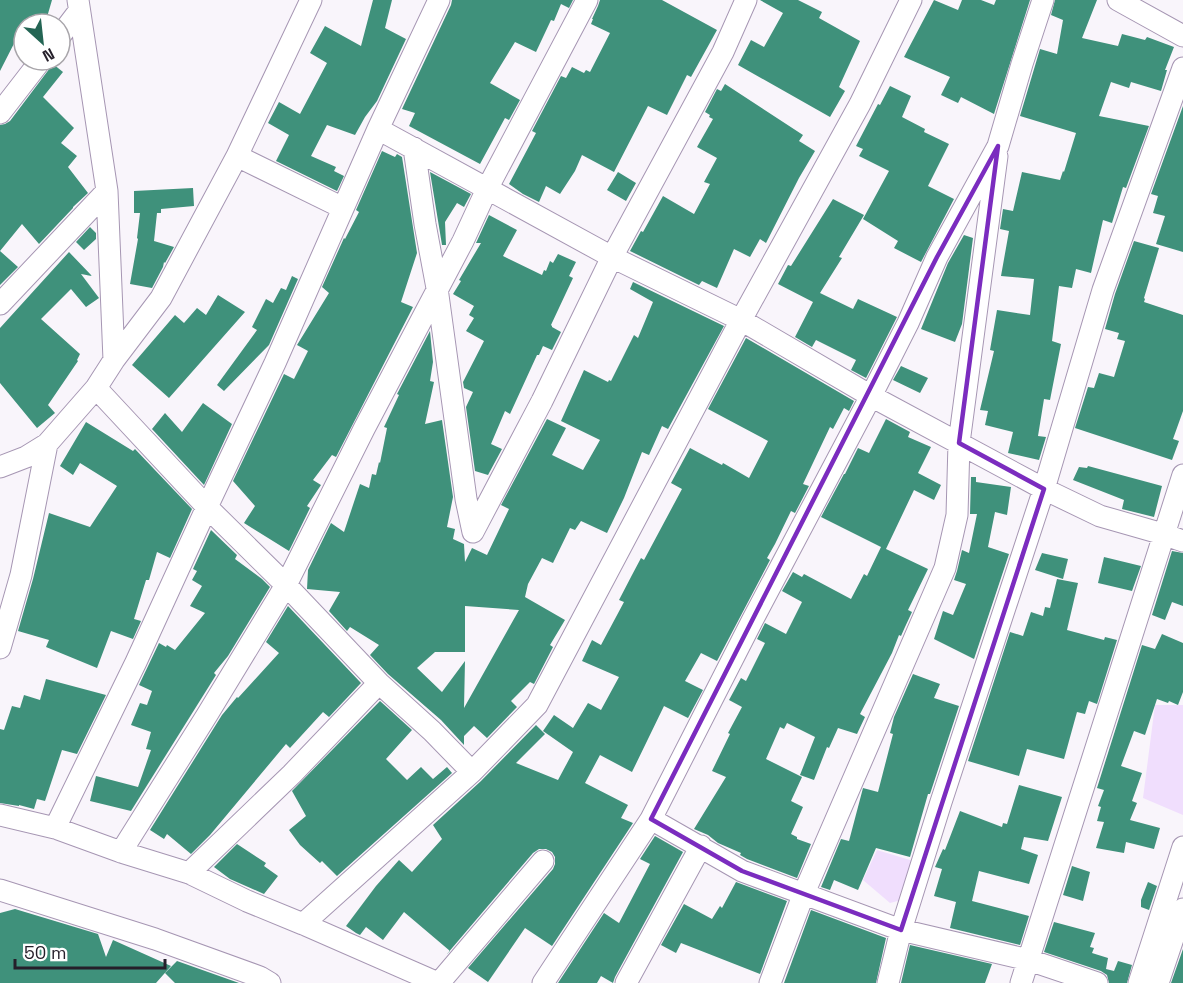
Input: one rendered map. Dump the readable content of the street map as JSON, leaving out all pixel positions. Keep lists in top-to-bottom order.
{
  "scale_bar": "50 m",
  "north": "bottom right"
}
